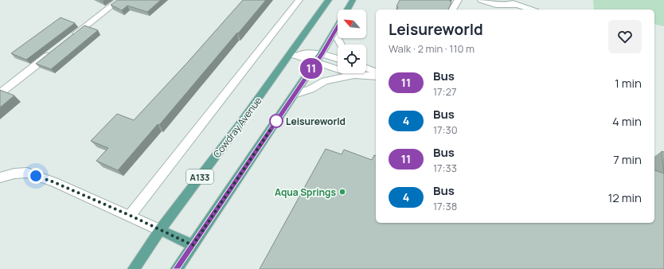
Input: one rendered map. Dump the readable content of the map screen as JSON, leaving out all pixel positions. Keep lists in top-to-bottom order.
{
  "streets": {
    "main road": ["Cowdray Avenue", "A133"]
  },
  "places": ["Leisureworld", "Aqua Springs"],
  "lines": ["bus line 11"],
  "north": "top left",
  "page": {
    "on_map": "11",
    "heading": ["Leisureworld", "Walk · 2 min · 110 m"],
    "list": [
      {
        "mark": "11",
        "name": "Bus",
        "note": "17:27",
        "value": "1 min"
      },
      {
        "mark": "4",
        "name": "Bus",
        "note": "17:30",
        "value": "4 min"
      },
      {
        "mark": "11",
        "name": "Bus",
        "note": "17:33",
        "value": "7 min"
      },
      {
        "mark": "4",
        "name": "Bus",
        "note": "17:38",
        "value": "12 min"
      }
    ]
  }
}
